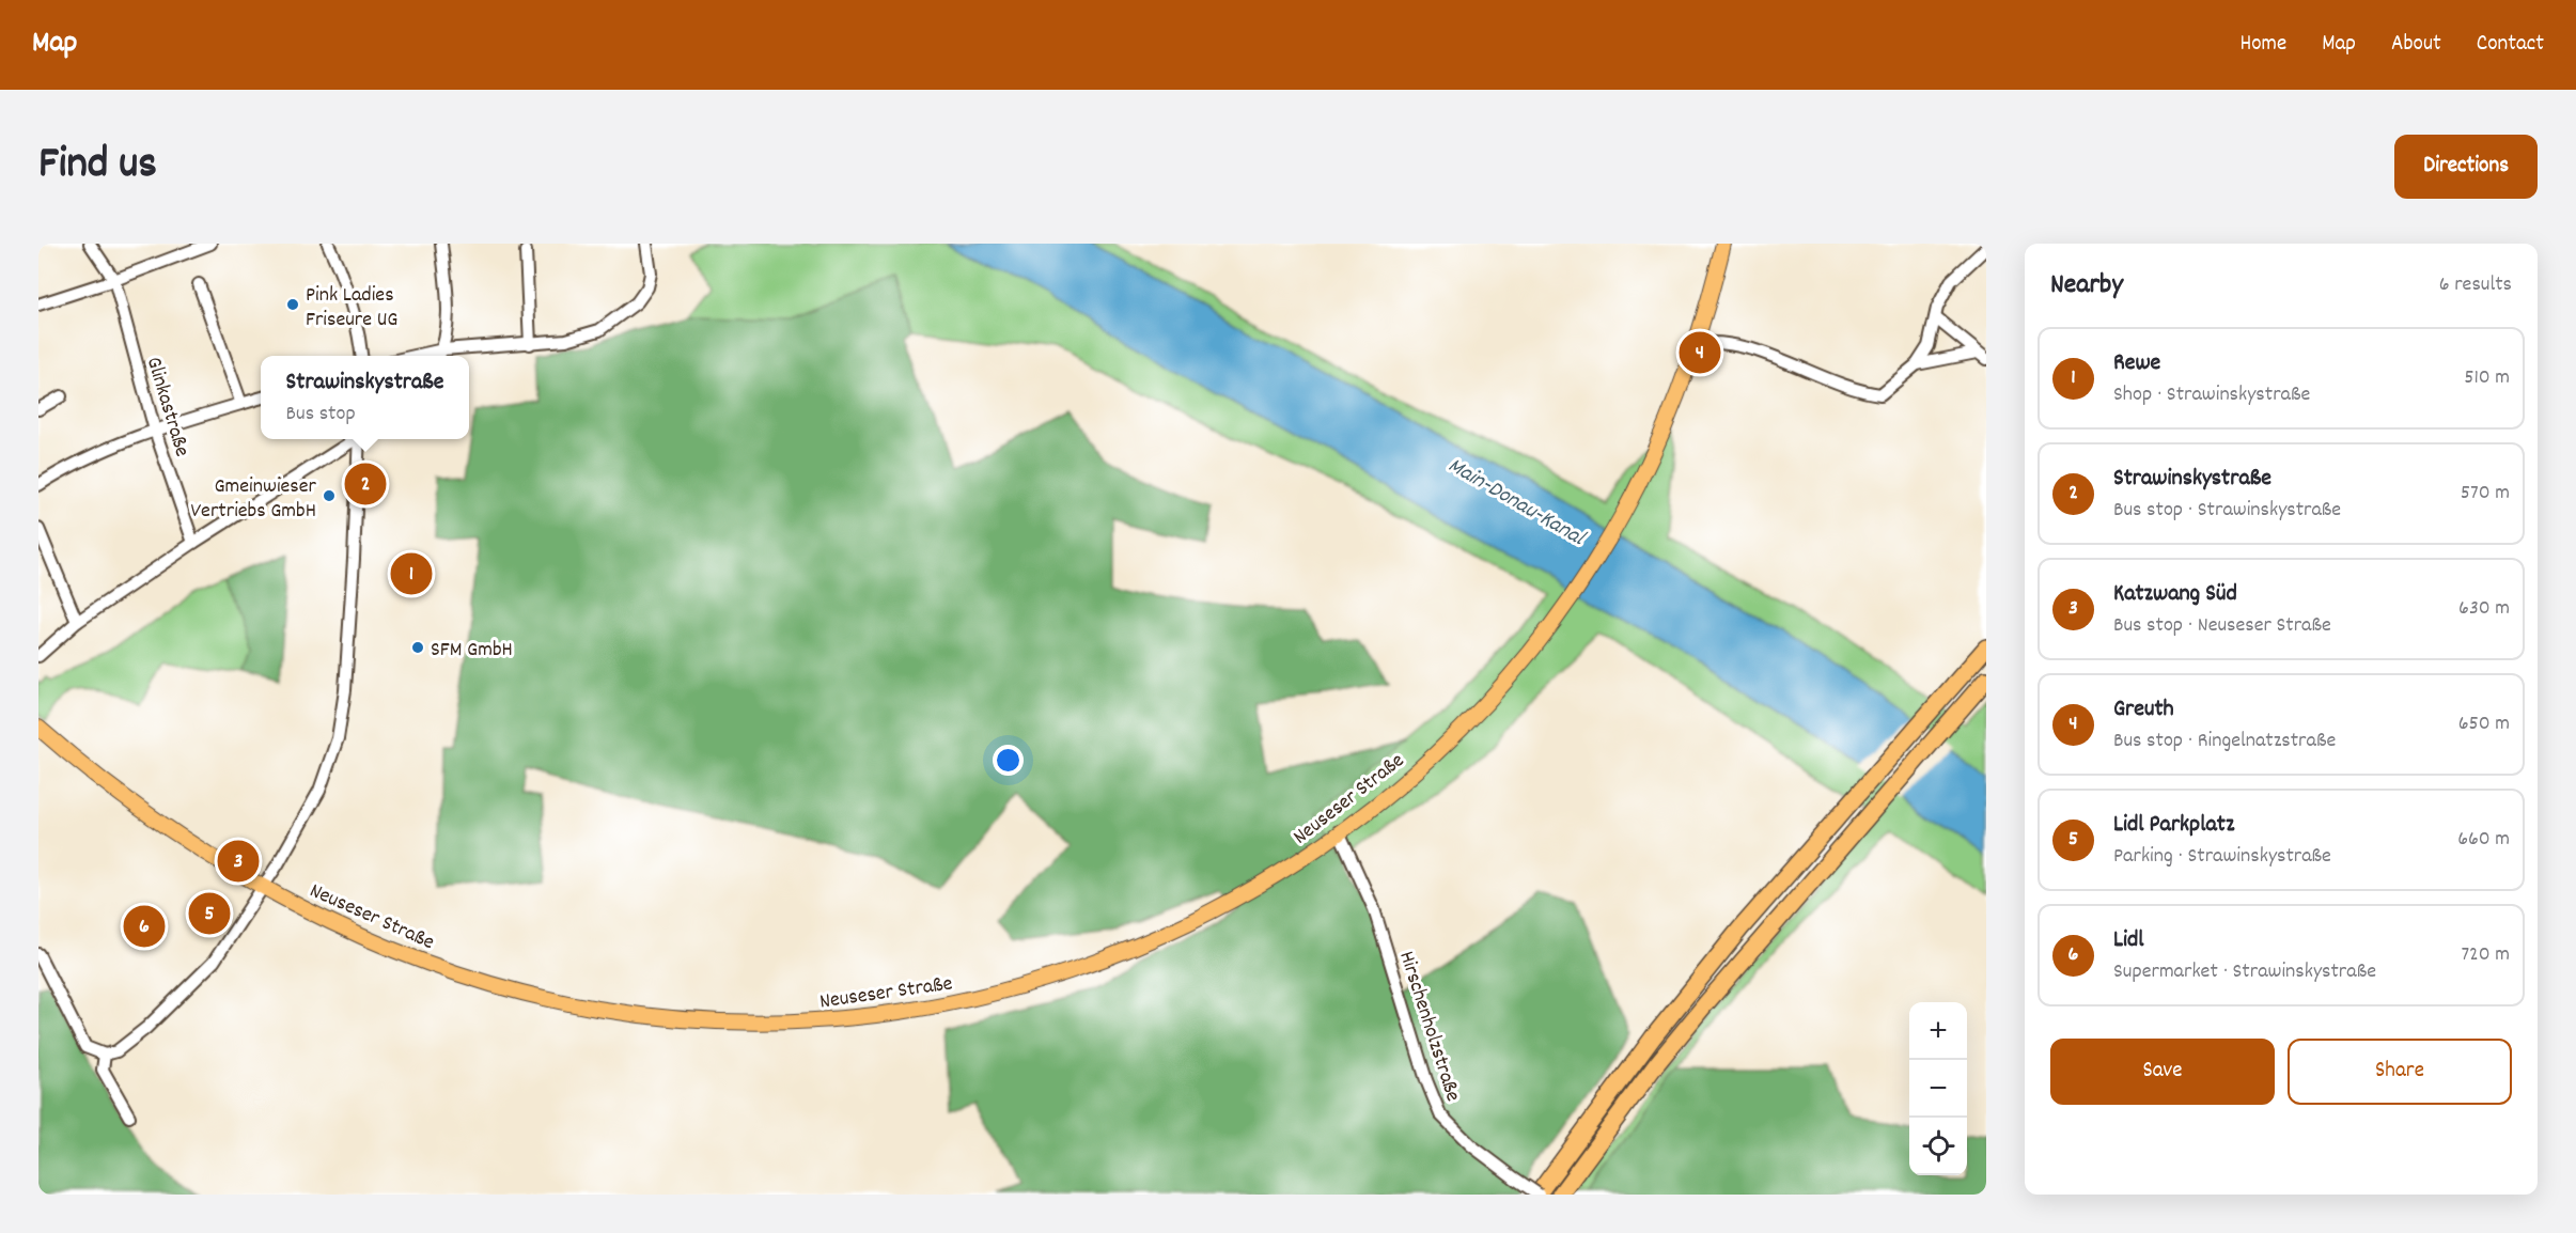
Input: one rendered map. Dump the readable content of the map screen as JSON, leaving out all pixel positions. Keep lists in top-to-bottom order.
{
  "streets": {
    "main road": ["Neuseser Straße"],
    "street": ["Glinkastraße", "Hirschenholzstraße"]
  },
  "crossings": [
    ["Neuseser Straße", "Hirschenholzstraße"]
  ],
  "water": ["Main-Donau-Kanal"],
  "places": ["Pink Ladies Friseure UG", "Gmeinwieser Vertriebs GmbH", "SFM GmbH"],
  "page": {
    "header": "Map",
    "nav": [
      "Home",
      "Map",
      "About",
      "Contact"
    ],
    "title": "Find us",
    "buttons": [
      "Directions",
      ["Save", "Share"]
    ],
    "heading": ["Nearby", "6 results"],
    "list": [
      {
        "mark": "1",
        "name": "Rewe",
        "note": "Shop · Strawinskystraße",
        "value": "510 m"
      },
      {
        "mark": "2",
        "name": "Strawinskystraße",
        "note": "Bus stop · Strawinskystraße",
        "value": "570 m"
      },
      {
        "mark": "3",
        "name": "Katzwang Süd",
        "note": "Bus stop · Neuseser Straße",
        "value": "630 m"
      },
      {
        "mark": "4",
        "name": "Greuth",
        "note": "Bus stop · Ringelnatzstraße",
        "value": "650 m"
      },
      {
        "mark": "5",
        "name": "Lidl Parkplatz",
        "note": "Parking · Strawinskystraße",
        "value": "660 m"
      },
      {
        "mark": "6",
        "name": "Lidl",
        "note": "Supermarket · Strawinskystraße",
        "value": "720 m"
      }
    ],
    "pins": [
      "4",
      "2",
      "1",
      "3",
      "5",
      "6"
    ],
    "popup": ["Strawinskystraße", "Bus stop"],
    "map_buttons": ["+", "−"]
  }
}
